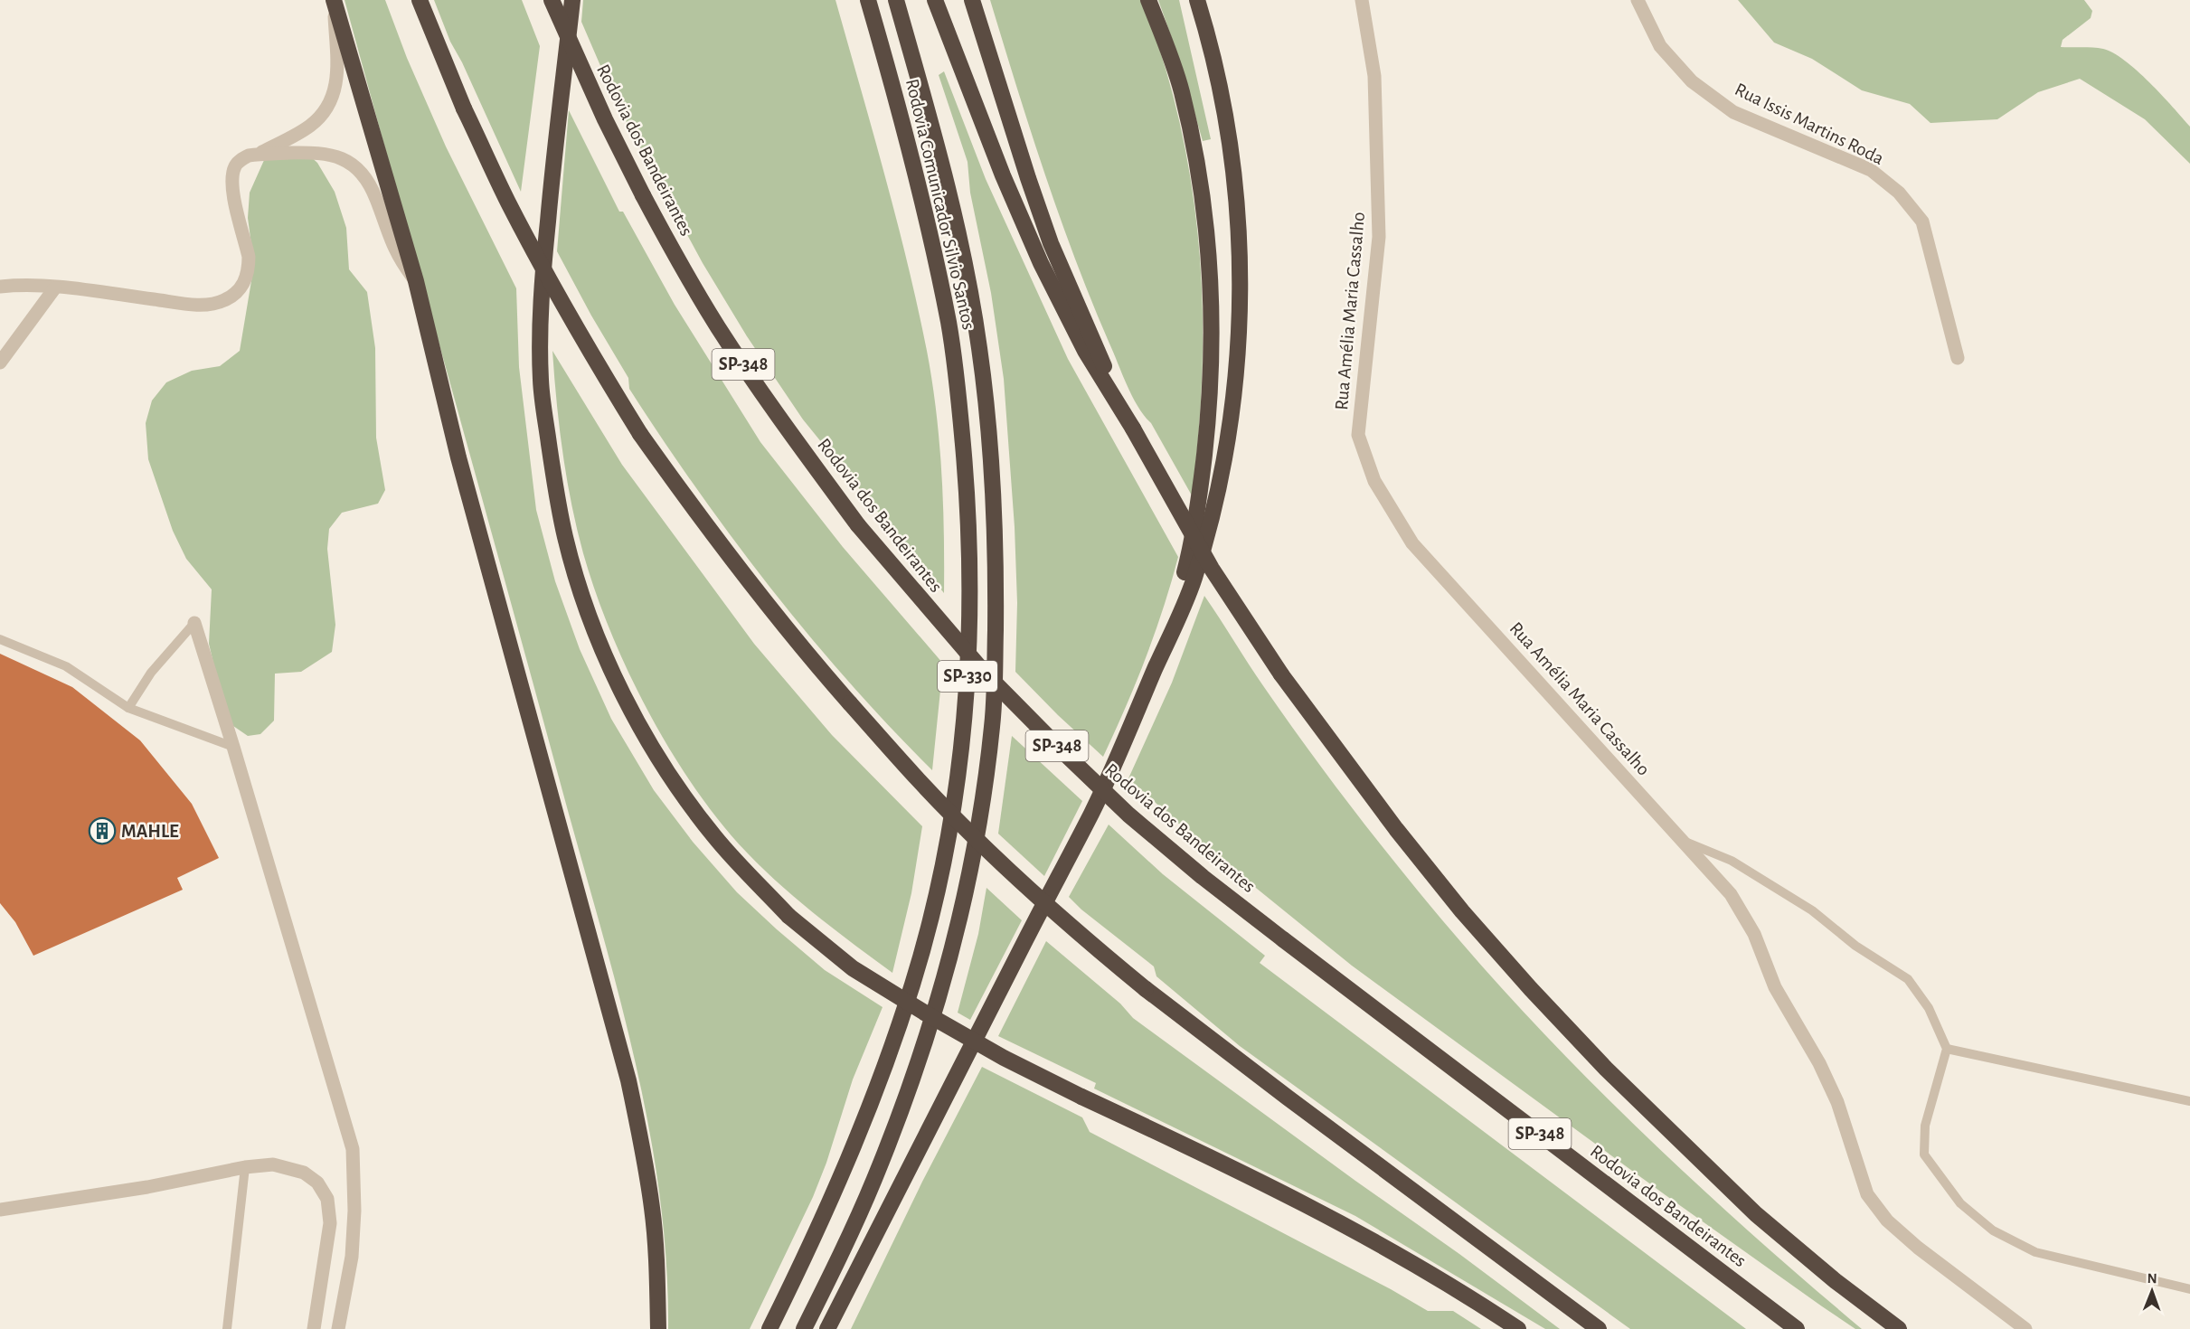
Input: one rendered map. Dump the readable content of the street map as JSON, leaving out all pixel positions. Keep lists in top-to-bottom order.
{
  "streets": {
    "highway": [
      "Rodovia dos Bandeirantes",
      "Rodovia Comunicador Silvio Santos",
      "SP-348",
      "SP-330"
    ],
    "street": ["Rua Issis Martins Roda", "Rua Amélia Maria Cassalho"]
  },
  "places": {
    "building": ["MAHLE"]
  },
  "north": "top"
}
